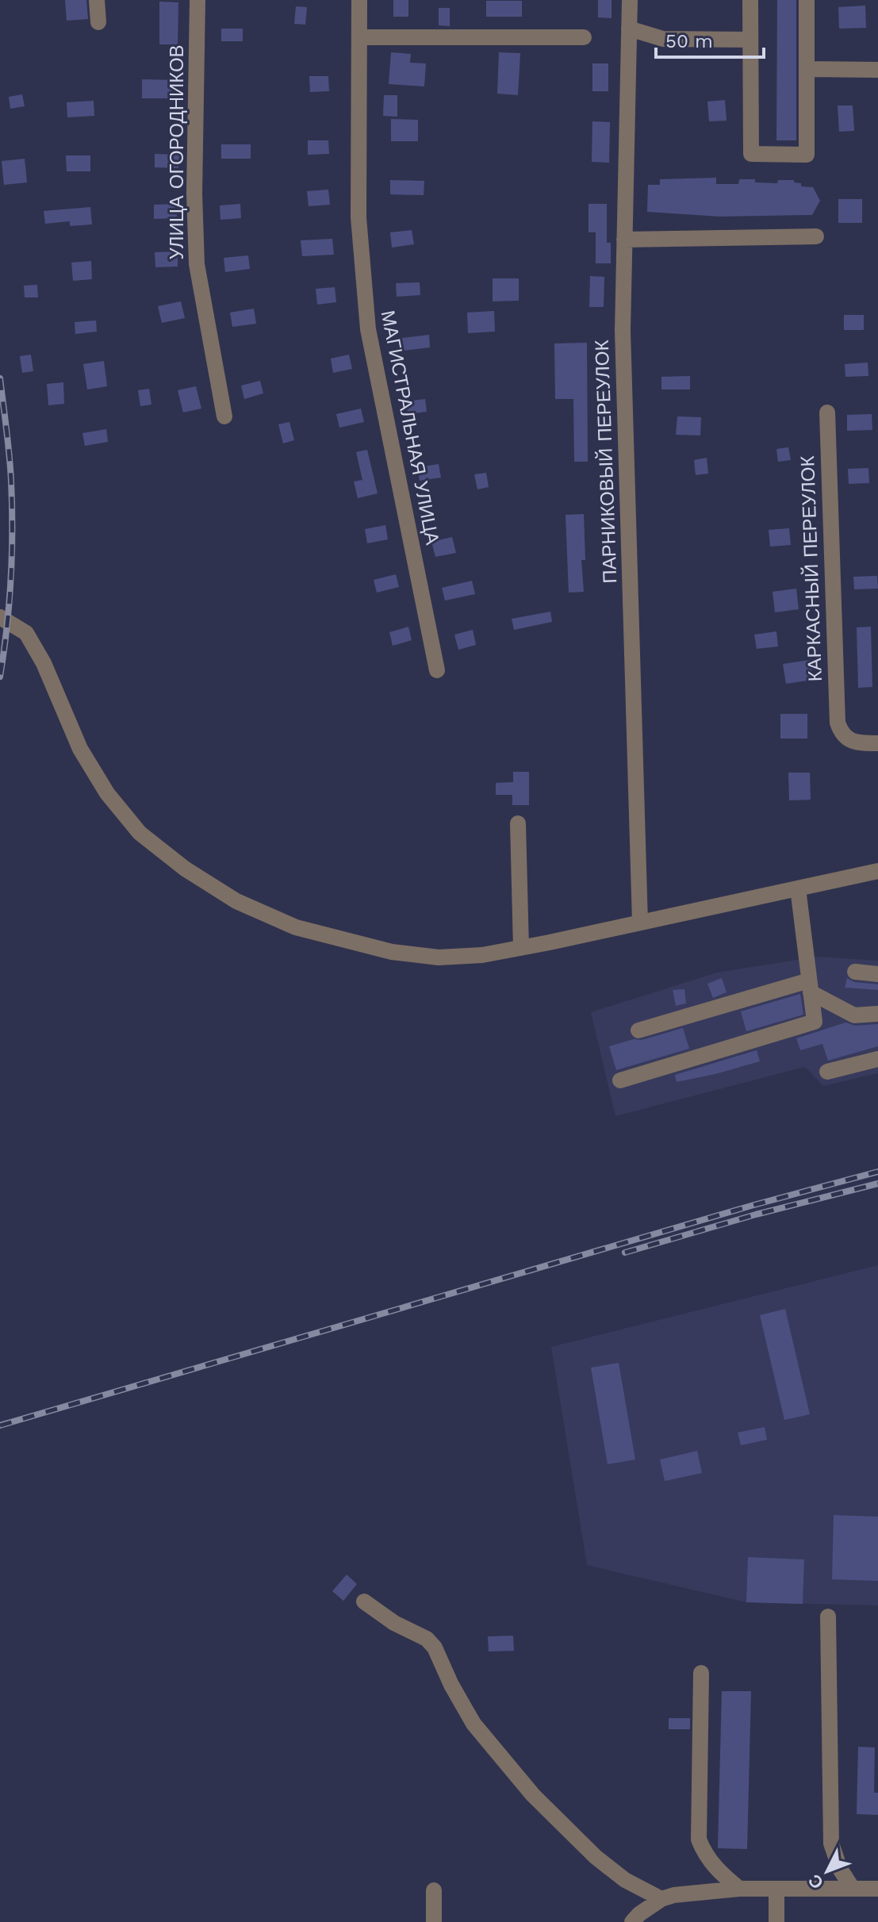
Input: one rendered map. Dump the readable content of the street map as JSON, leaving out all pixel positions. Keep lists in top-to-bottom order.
{
  "streets": {
    "street": [
      "УЛИЦА ОГОРОДНИКОВ",
      "МАГИСТРАЛЬНАЯ УЛИЦА",
      "ПАРНИКОВЫЙ ПЕРЕУЛОК",
      "КАРКАСНЫЙ ПЕРЕУЛОК"
    ]
  },
  "scale_bar": "50 m",
  "north": "bottom left"
}
